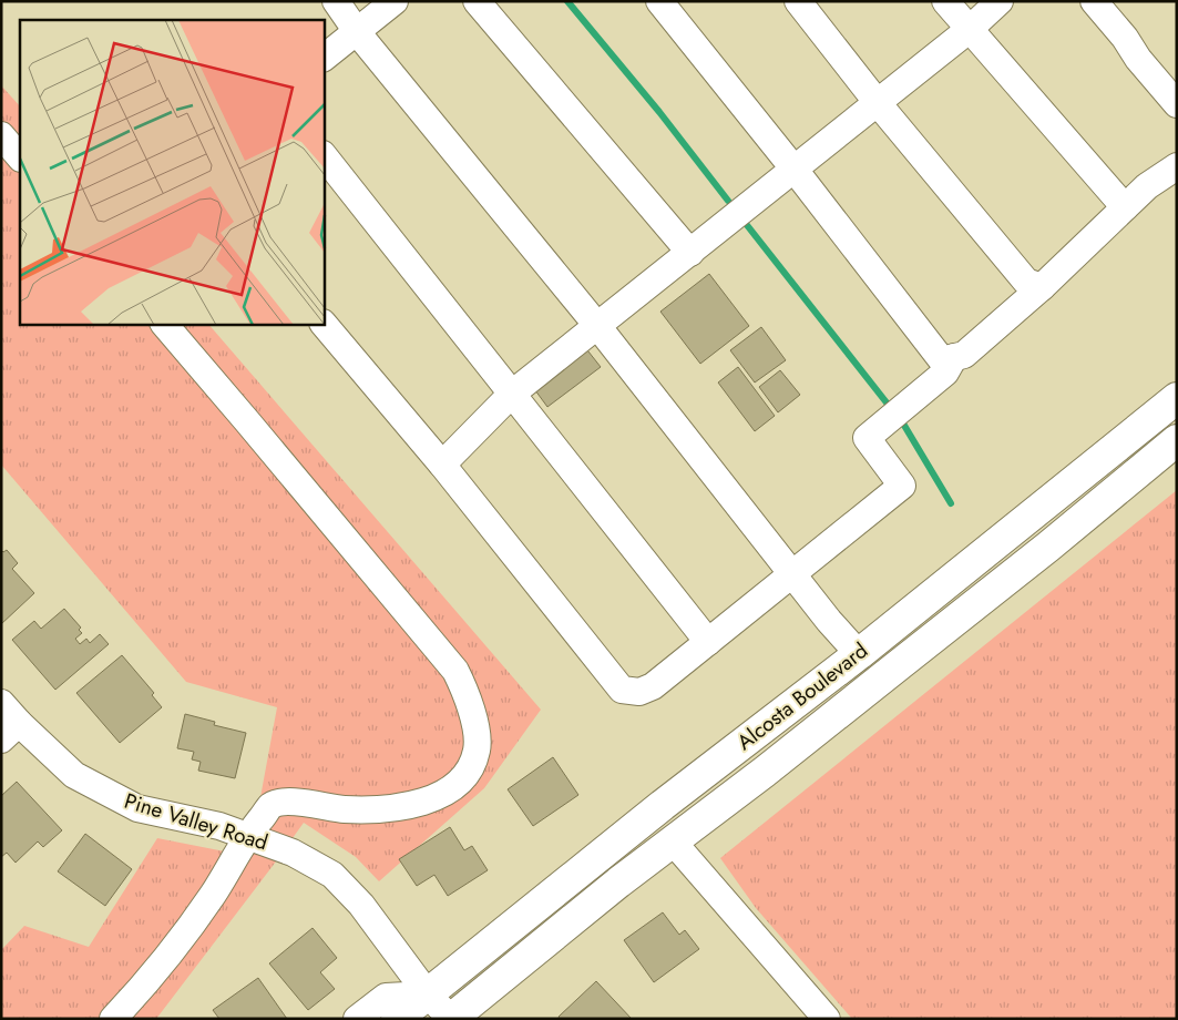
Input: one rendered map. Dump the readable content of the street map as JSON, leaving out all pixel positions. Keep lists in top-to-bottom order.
{
  "streets": {
    "main road": ["Alcosta Boulevard"],
    "street": ["Pine Valley Road"]
  },
  "crossings": [
    ["Alcosta Boulevard", "Pine Valley Road"]
  ]
}
